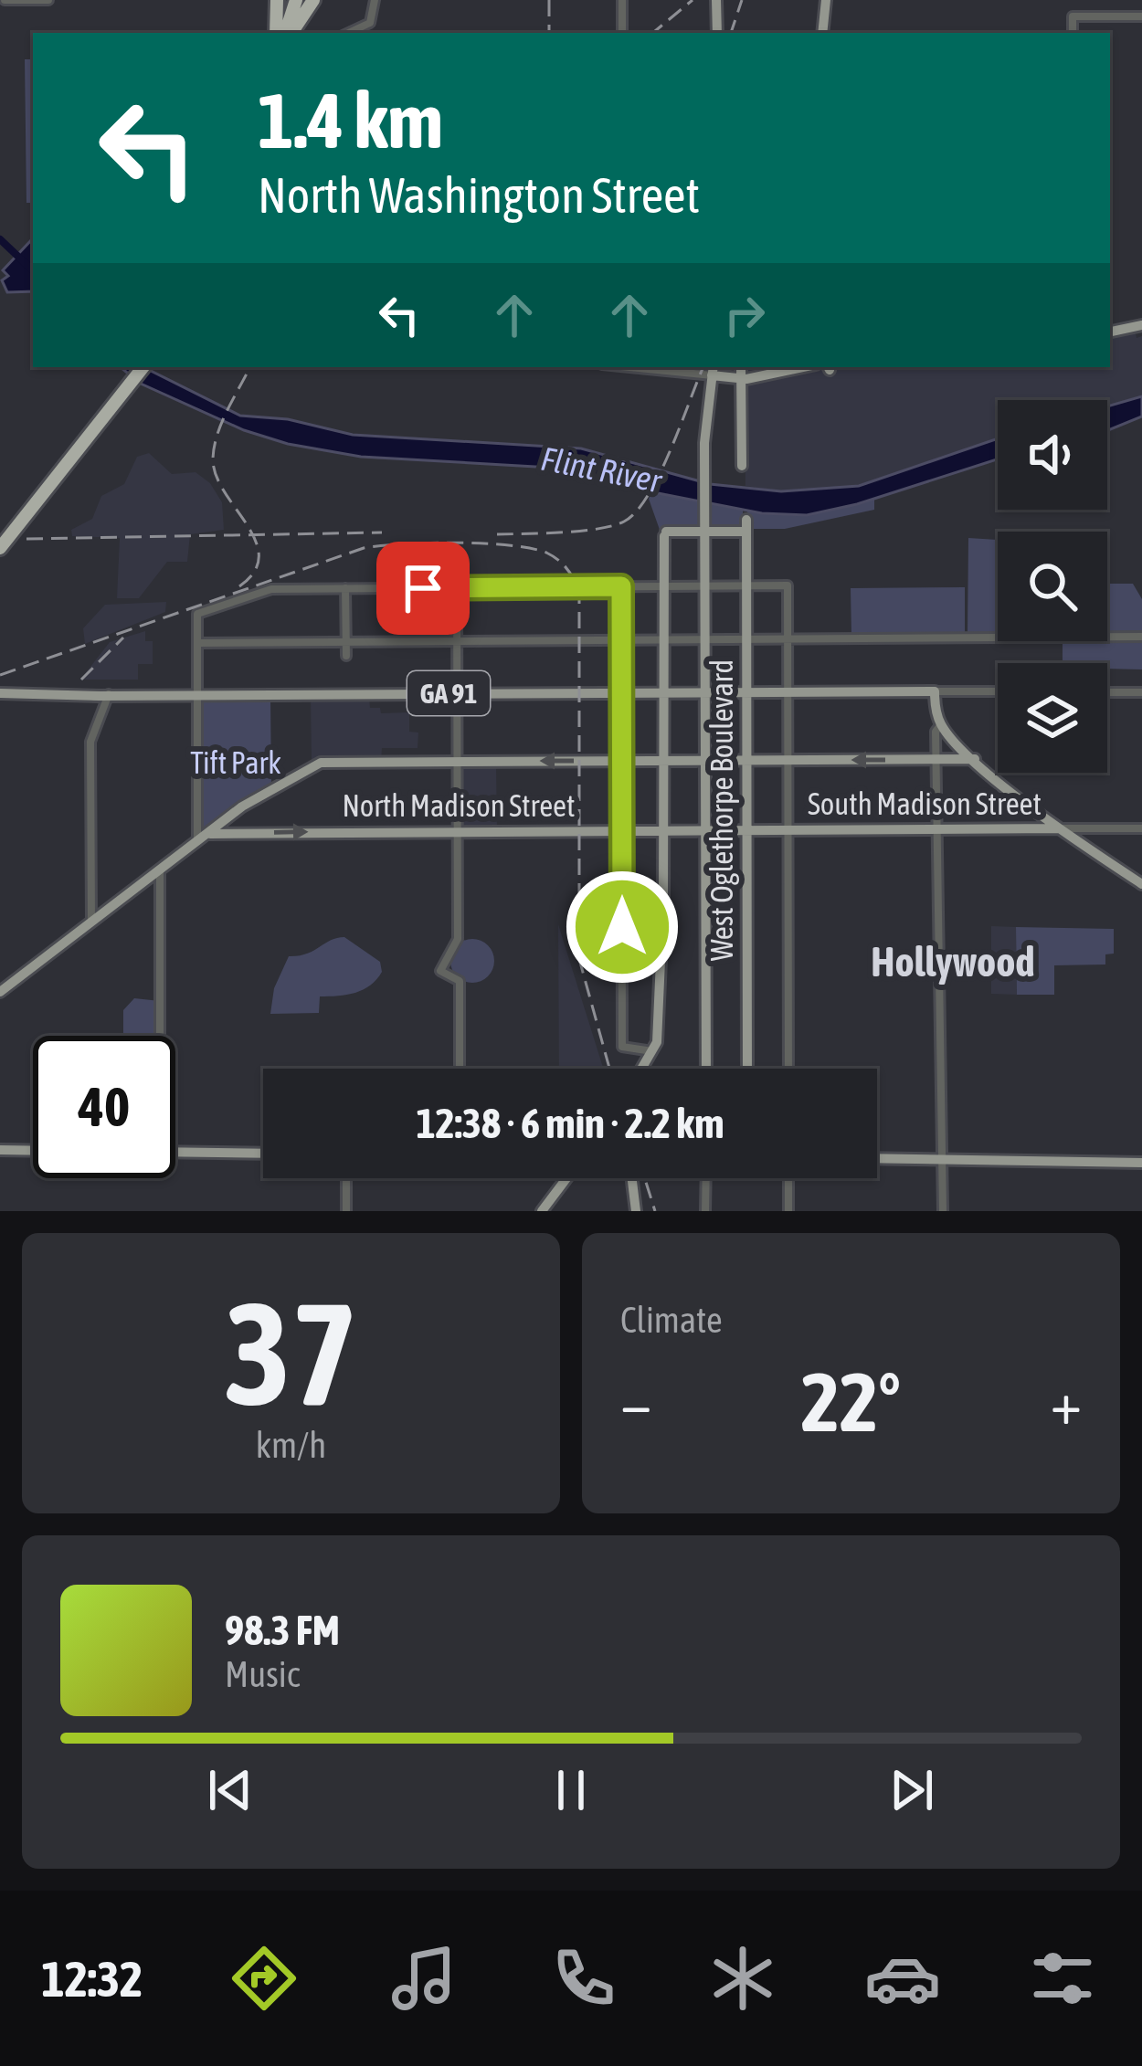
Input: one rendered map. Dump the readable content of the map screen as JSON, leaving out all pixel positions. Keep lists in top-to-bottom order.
{
  "streets": {
    "main road": [
      "GA 91",
      "South Madison Street",
      "North Madison Street",
      "West Oglethorpe Boulevard"
    ]
  },
  "crossings": [
    ["GA 91", "West Oglethorpe Boulevard"],
    ["South Madison Street", "North Madison Street"],
    ["South Madison Street", "West Oglethorpe Boulevard"]
  ],
  "districts": ["Hollywood"],
  "water": ["Flint River"],
  "parks": ["Tift Park"],
  "page": {
    "turn": ["1.4 km", "North Washington Street"],
    "limit": "40",
    "trip": "12:38 · 6 min · 2.2 km",
    "tile": [
      ["37", "km/h"],
      "Climate"
    ],
    "heat": ["−", "22°", "+"],
    "song": ["98.3 FM", "Music"],
    "tabs": "12:32"
  }
}
